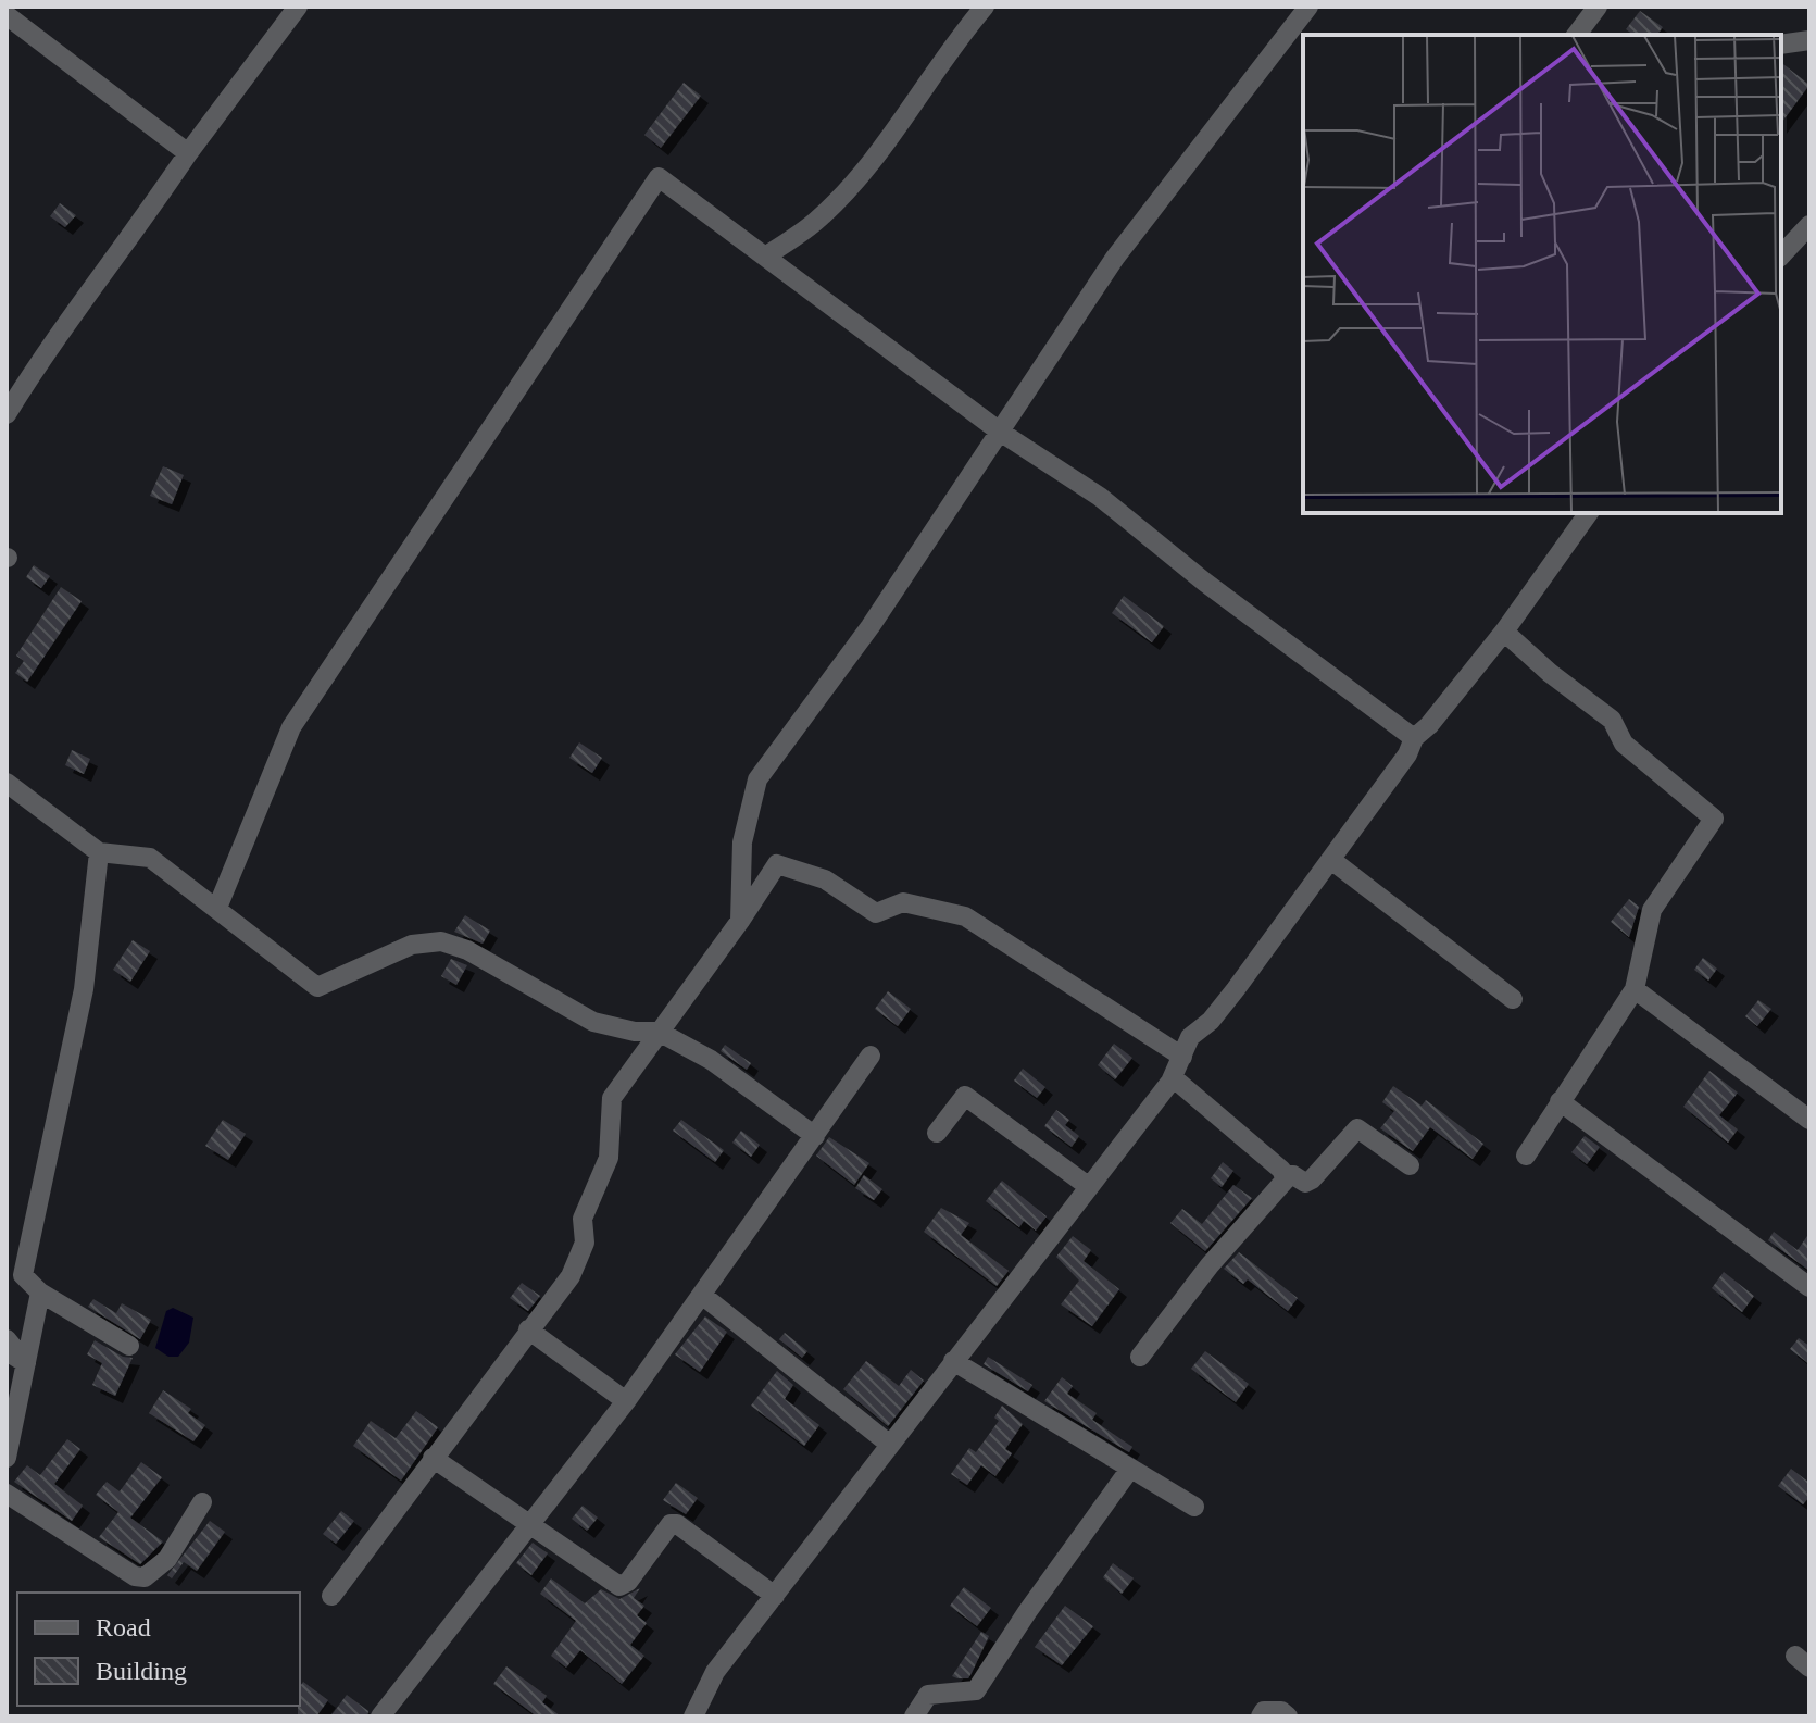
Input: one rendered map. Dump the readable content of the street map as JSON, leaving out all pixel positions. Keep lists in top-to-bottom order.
{
  "legend": ["Road", "Building"]
}
